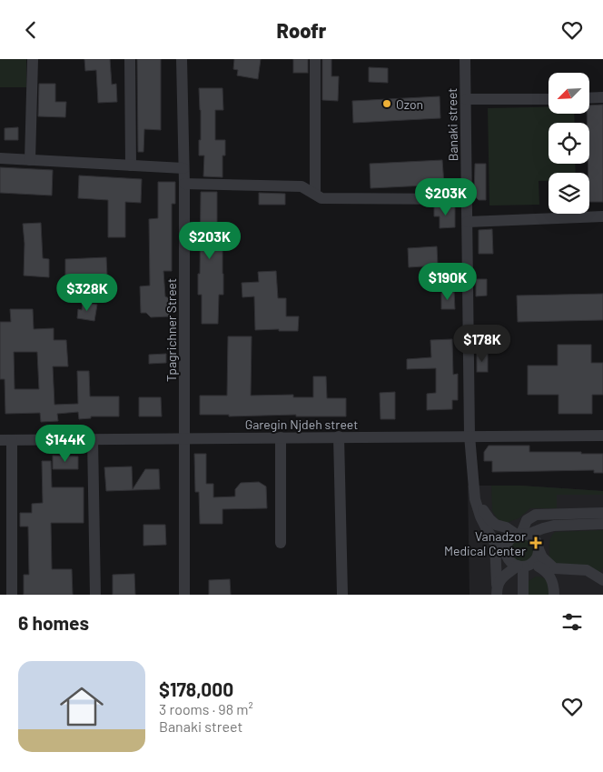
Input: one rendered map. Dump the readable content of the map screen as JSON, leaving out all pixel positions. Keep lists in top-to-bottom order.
{
  "streets": {
    "street": ["Banaki street", "Tpagrichner Street", "Garegin Njdeh street"]
  },
  "crossings": [
    ["Banaki street", "Garegin Njdeh street"],
    ["Tpagrichner Street", "Garegin Njdeh street"]
  ],
  "places": {
    "other": ["Ozon"],
    "health": ["Vanadzor Medical Center"]
  },
  "north": "bottom left",
  "page": {
    "header": "Roofr",
    "price": [
      "$203K",
      "$203K",
      "$190K",
      "$328K",
      "$178K",
      "$144K"
    ],
    "heading": "6 homes",
    "list": [
      {
        "name": "$178,000",
        "note": "3 rooms · 98 m² · Banaki street"
      }
    ]
  }
}
